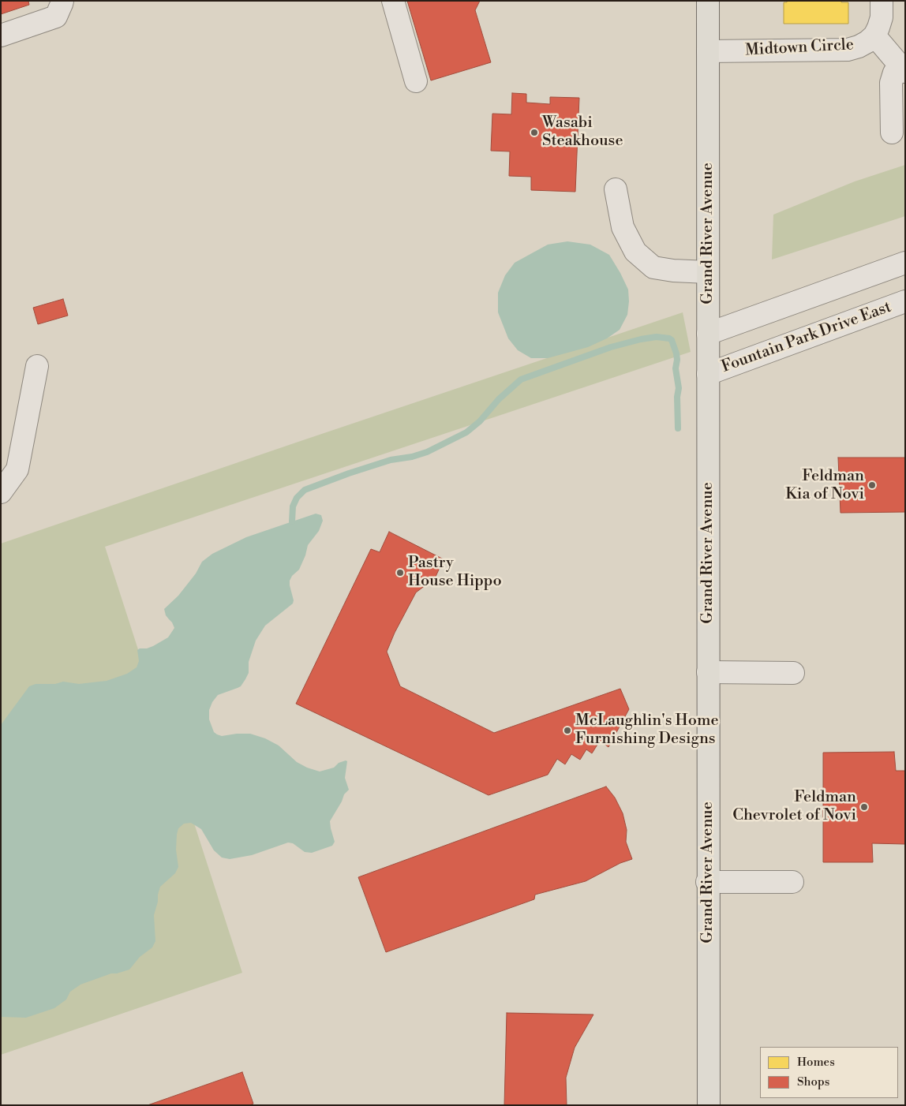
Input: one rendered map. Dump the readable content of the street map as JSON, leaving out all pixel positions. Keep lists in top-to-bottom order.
{
  "streets": {
    "main road": ["Grand River Avenue"],
    "street": ["Midtown Circle", "Fountain Park Drive East"]
  },
  "crossings": [
    ["Midtown Circle", "Grand River Avenue"],
    ["Grand River Avenue", "Fountain Park Drive East"]
  ],
  "places": [
    "Wasabi Steakhouse",
    "Feldman Kia of Novi",
    "Pastry House Hippo",
    "McLaughlin's Home Furnishing Designs",
    "Feldman Chevrolet of Novi"
  ],
  "legend": ["Homes", "Shops"]
}
